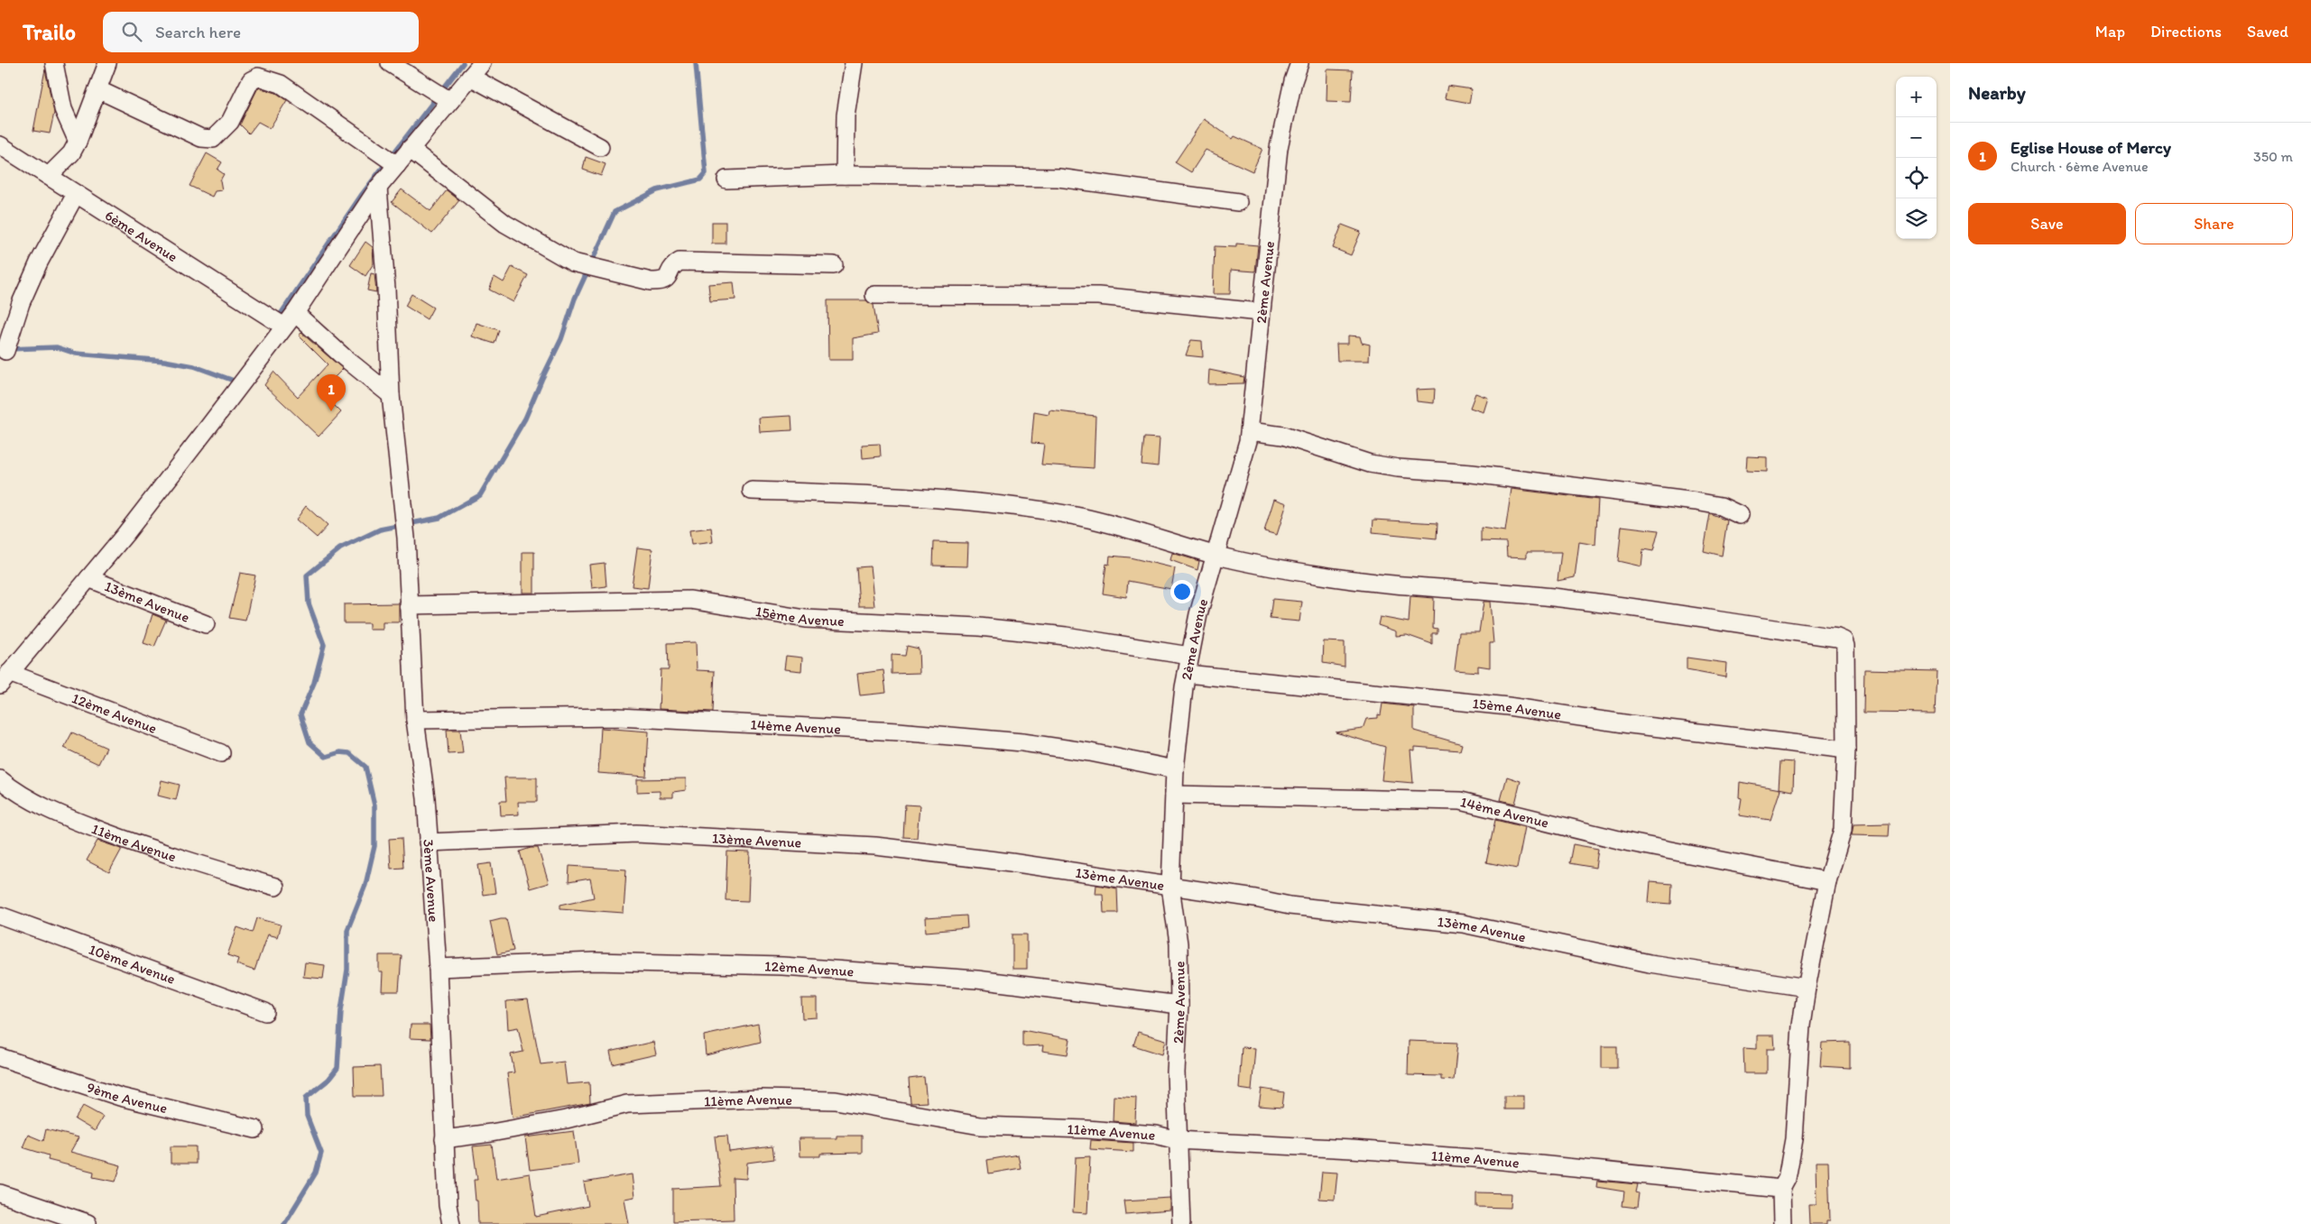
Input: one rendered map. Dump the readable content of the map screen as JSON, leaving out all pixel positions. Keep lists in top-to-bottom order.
{
  "streets": {
    "street": [
      "6ème Avenue",
      "2ème Avenue",
      "13ème Avenue",
      "15ème Avenue",
      "12ème Avenue",
      "14ème Avenue",
      "11ème Avenue",
      "3ème Avenue",
      "10ème Avenue",
      "9ème Avenue"
    ]
  },
  "crossings": [
    ["2ème Avenue", "13ème Avenue"],
    ["2ème Avenue", "15ème Avenue"],
    ["2ème Avenue", "12ème Avenue"],
    ["2ème Avenue", "14ème Avenue"],
    ["2ème Avenue", "11ème Avenue"],
    ["13ème Avenue", "3ème Avenue"],
    ["15ème Avenue", "3ème Avenue"],
    ["12ème Avenue", "3ème Avenue"],
    ["14ème Avenue", "3ème Avenue"],
    ["11ème Avenue", "3ème Avenue"]
  ],
  "page": {
    "header": "Trailo",
    "search": "Search here",
    "nav": ["Map", "Directions", "Saved"],
    "heading": "Nearby",
    "map_buttons": ["+", "−"],
    "list": [
      {
        "mark": "1",
        "name": "Eglise House of Mercy",
        "note": "Church · 6ème Avenue",
        "value": "350 m"
      }
    ],
    "buttons": ["Save", "Share"],
    "pins": "1"
  }
}
